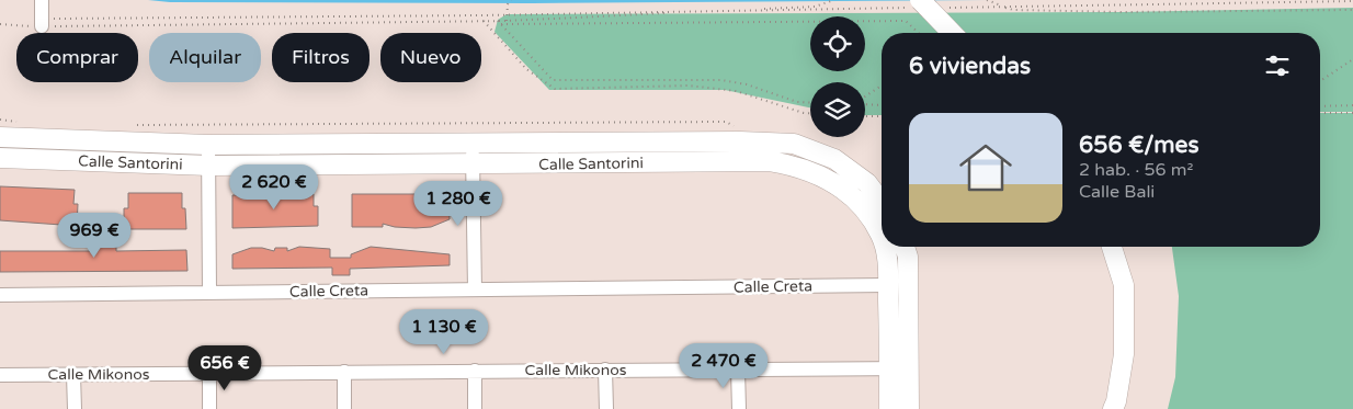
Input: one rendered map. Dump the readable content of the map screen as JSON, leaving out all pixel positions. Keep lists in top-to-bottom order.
{
  "streets": {
    "street": ["Calle Santorini", "Calle Creta", "Calle Mikonos"]
  },
  "crossings": [
    ["Calle Santorini", "Calle Creta"],
    ["Calle Santorini", "Calle Mikonos"]
  ],
  "page": {
    "chip": [
      "Comprar",
      "Alquilar",
      "Filtros",
      "Nuevo"
    ],
    "heading": "6 viviendas",
    "list": [
      {
        "name": "656 €/mes",
        "note": "2 hab. · 56 m² · Calle Bali"
      }
    ],
    "price": [
      "2 620 €",
      "1 280 €",
      "969 €",
      "1 130 €",
      "2 470 €",
      "656 €"
    ]
  }
}
